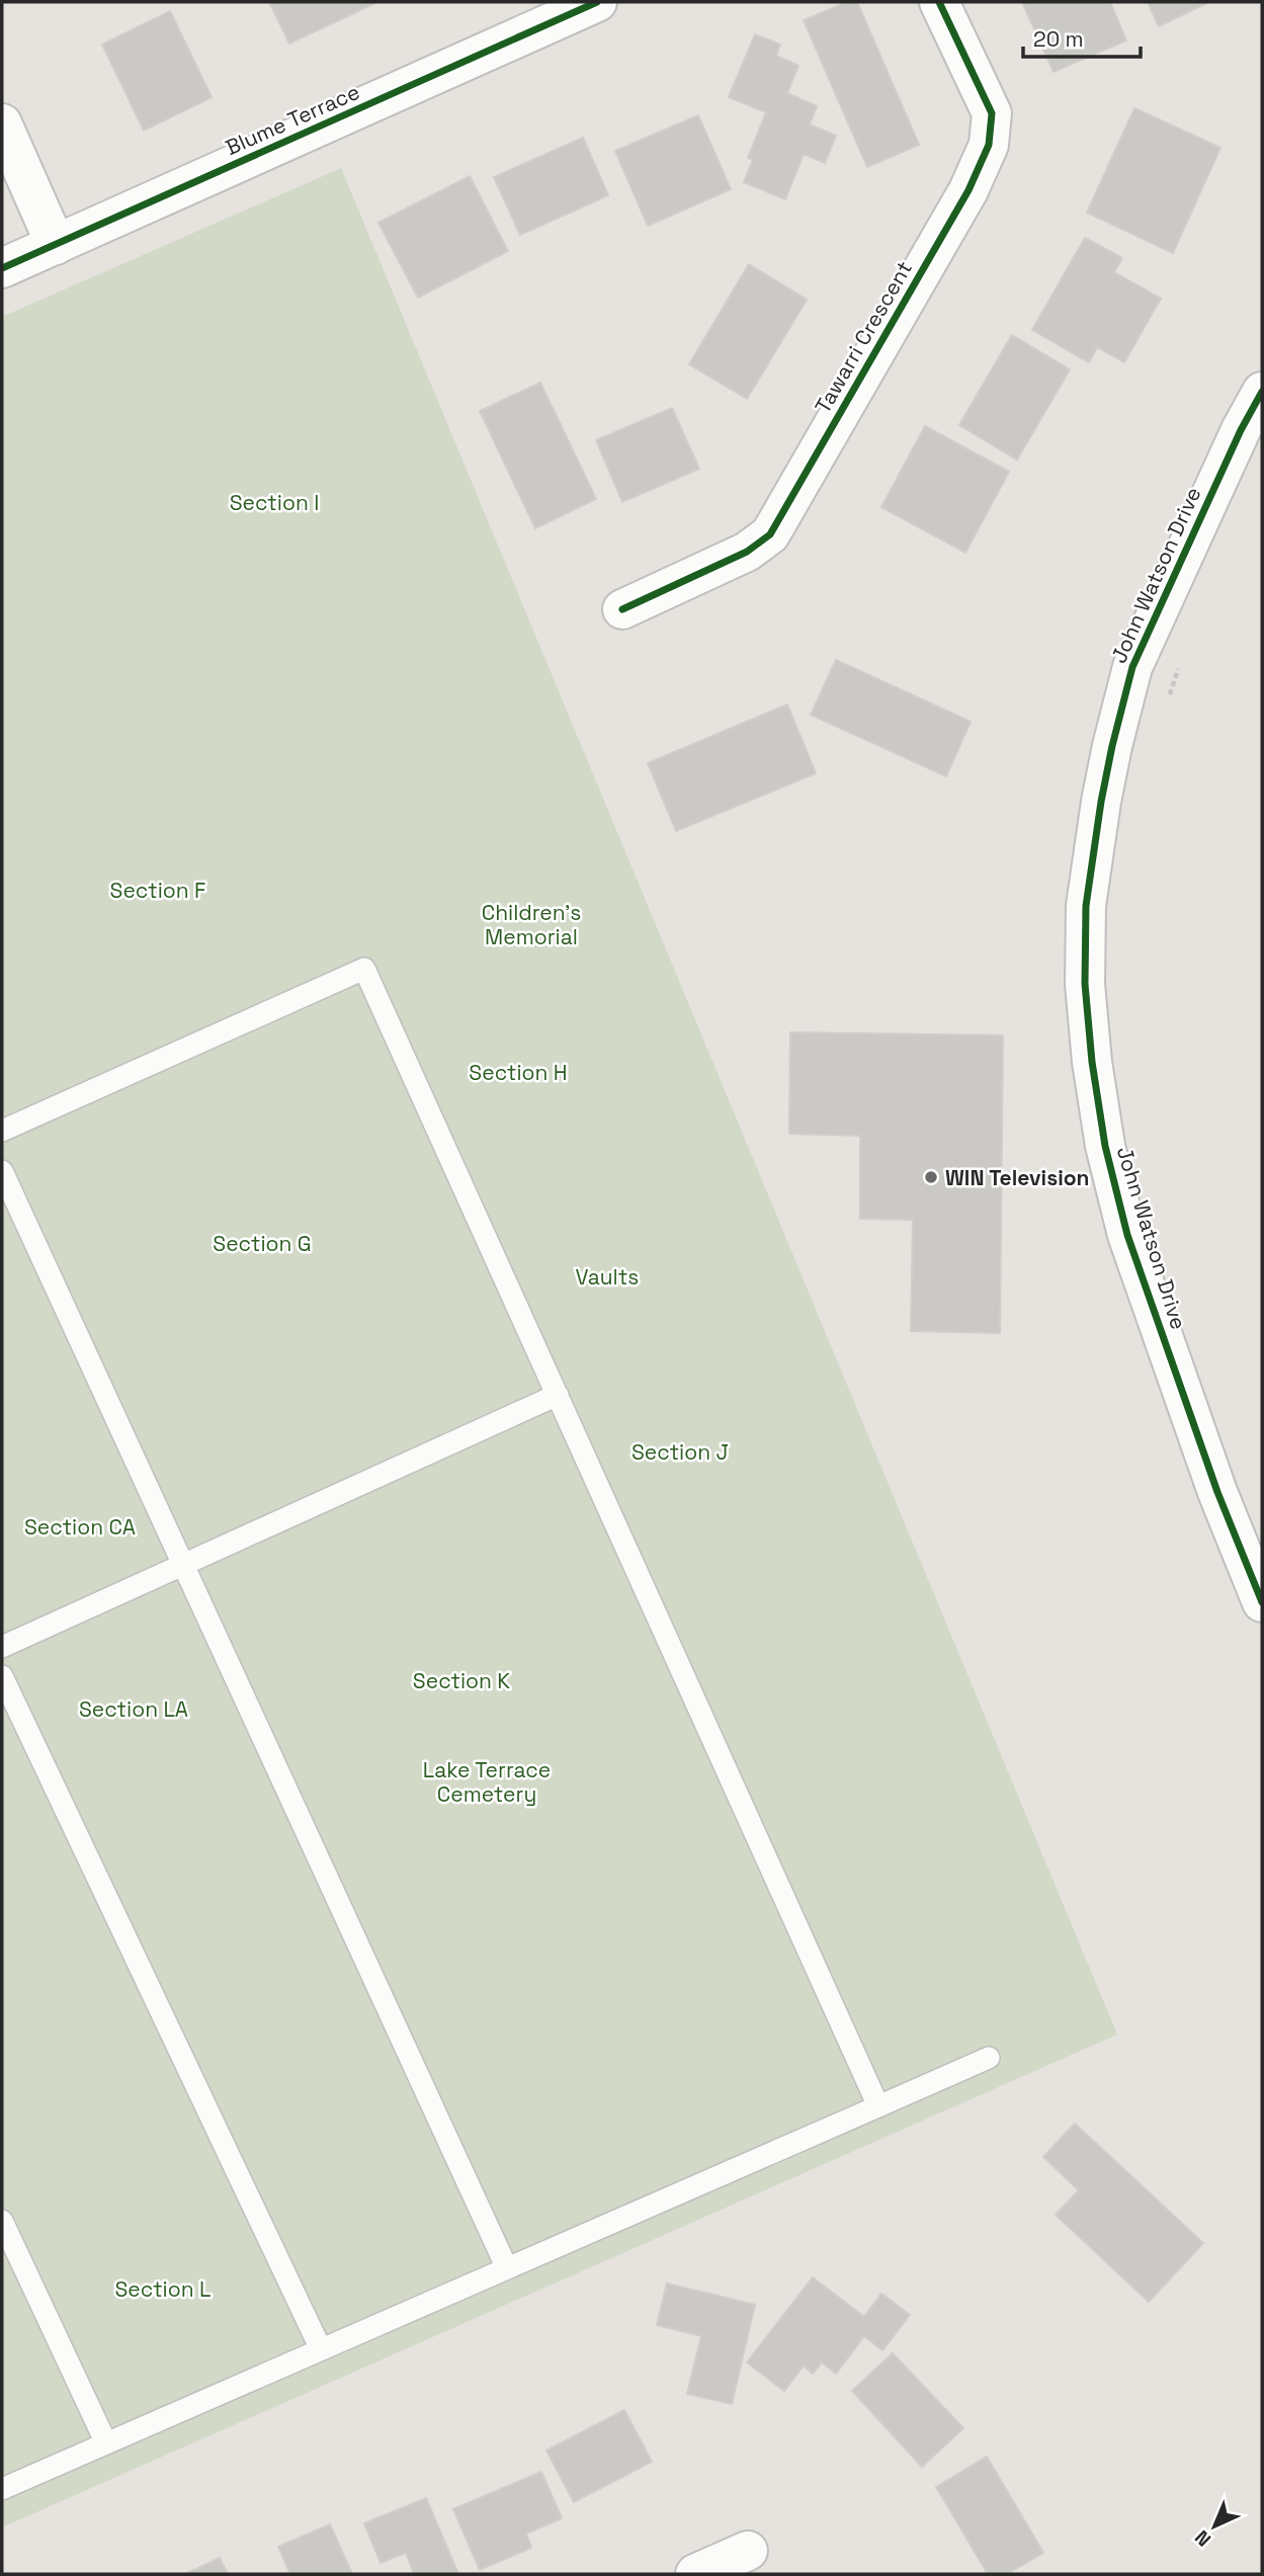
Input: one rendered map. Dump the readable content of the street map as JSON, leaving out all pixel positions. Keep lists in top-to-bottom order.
{
  "streets": {
    "street": ["Blume Terrace", "Tawarri Crescent", "John Watson Drive"]
  },
  "parks": [
    "Section I",
    "Section F",
    "Children's Memorial",
    "Section H",
    "Section G",
    "Vaults",
    "Section J",
    "Section CA",
    "Section K",
    "Section LA",
    "Lake Terrace Cemetery",
    "Section L"
  ],
  "places": ["WIN Television"],
  "scale_bar": "20 m",
  "north": "bottom left"
}
